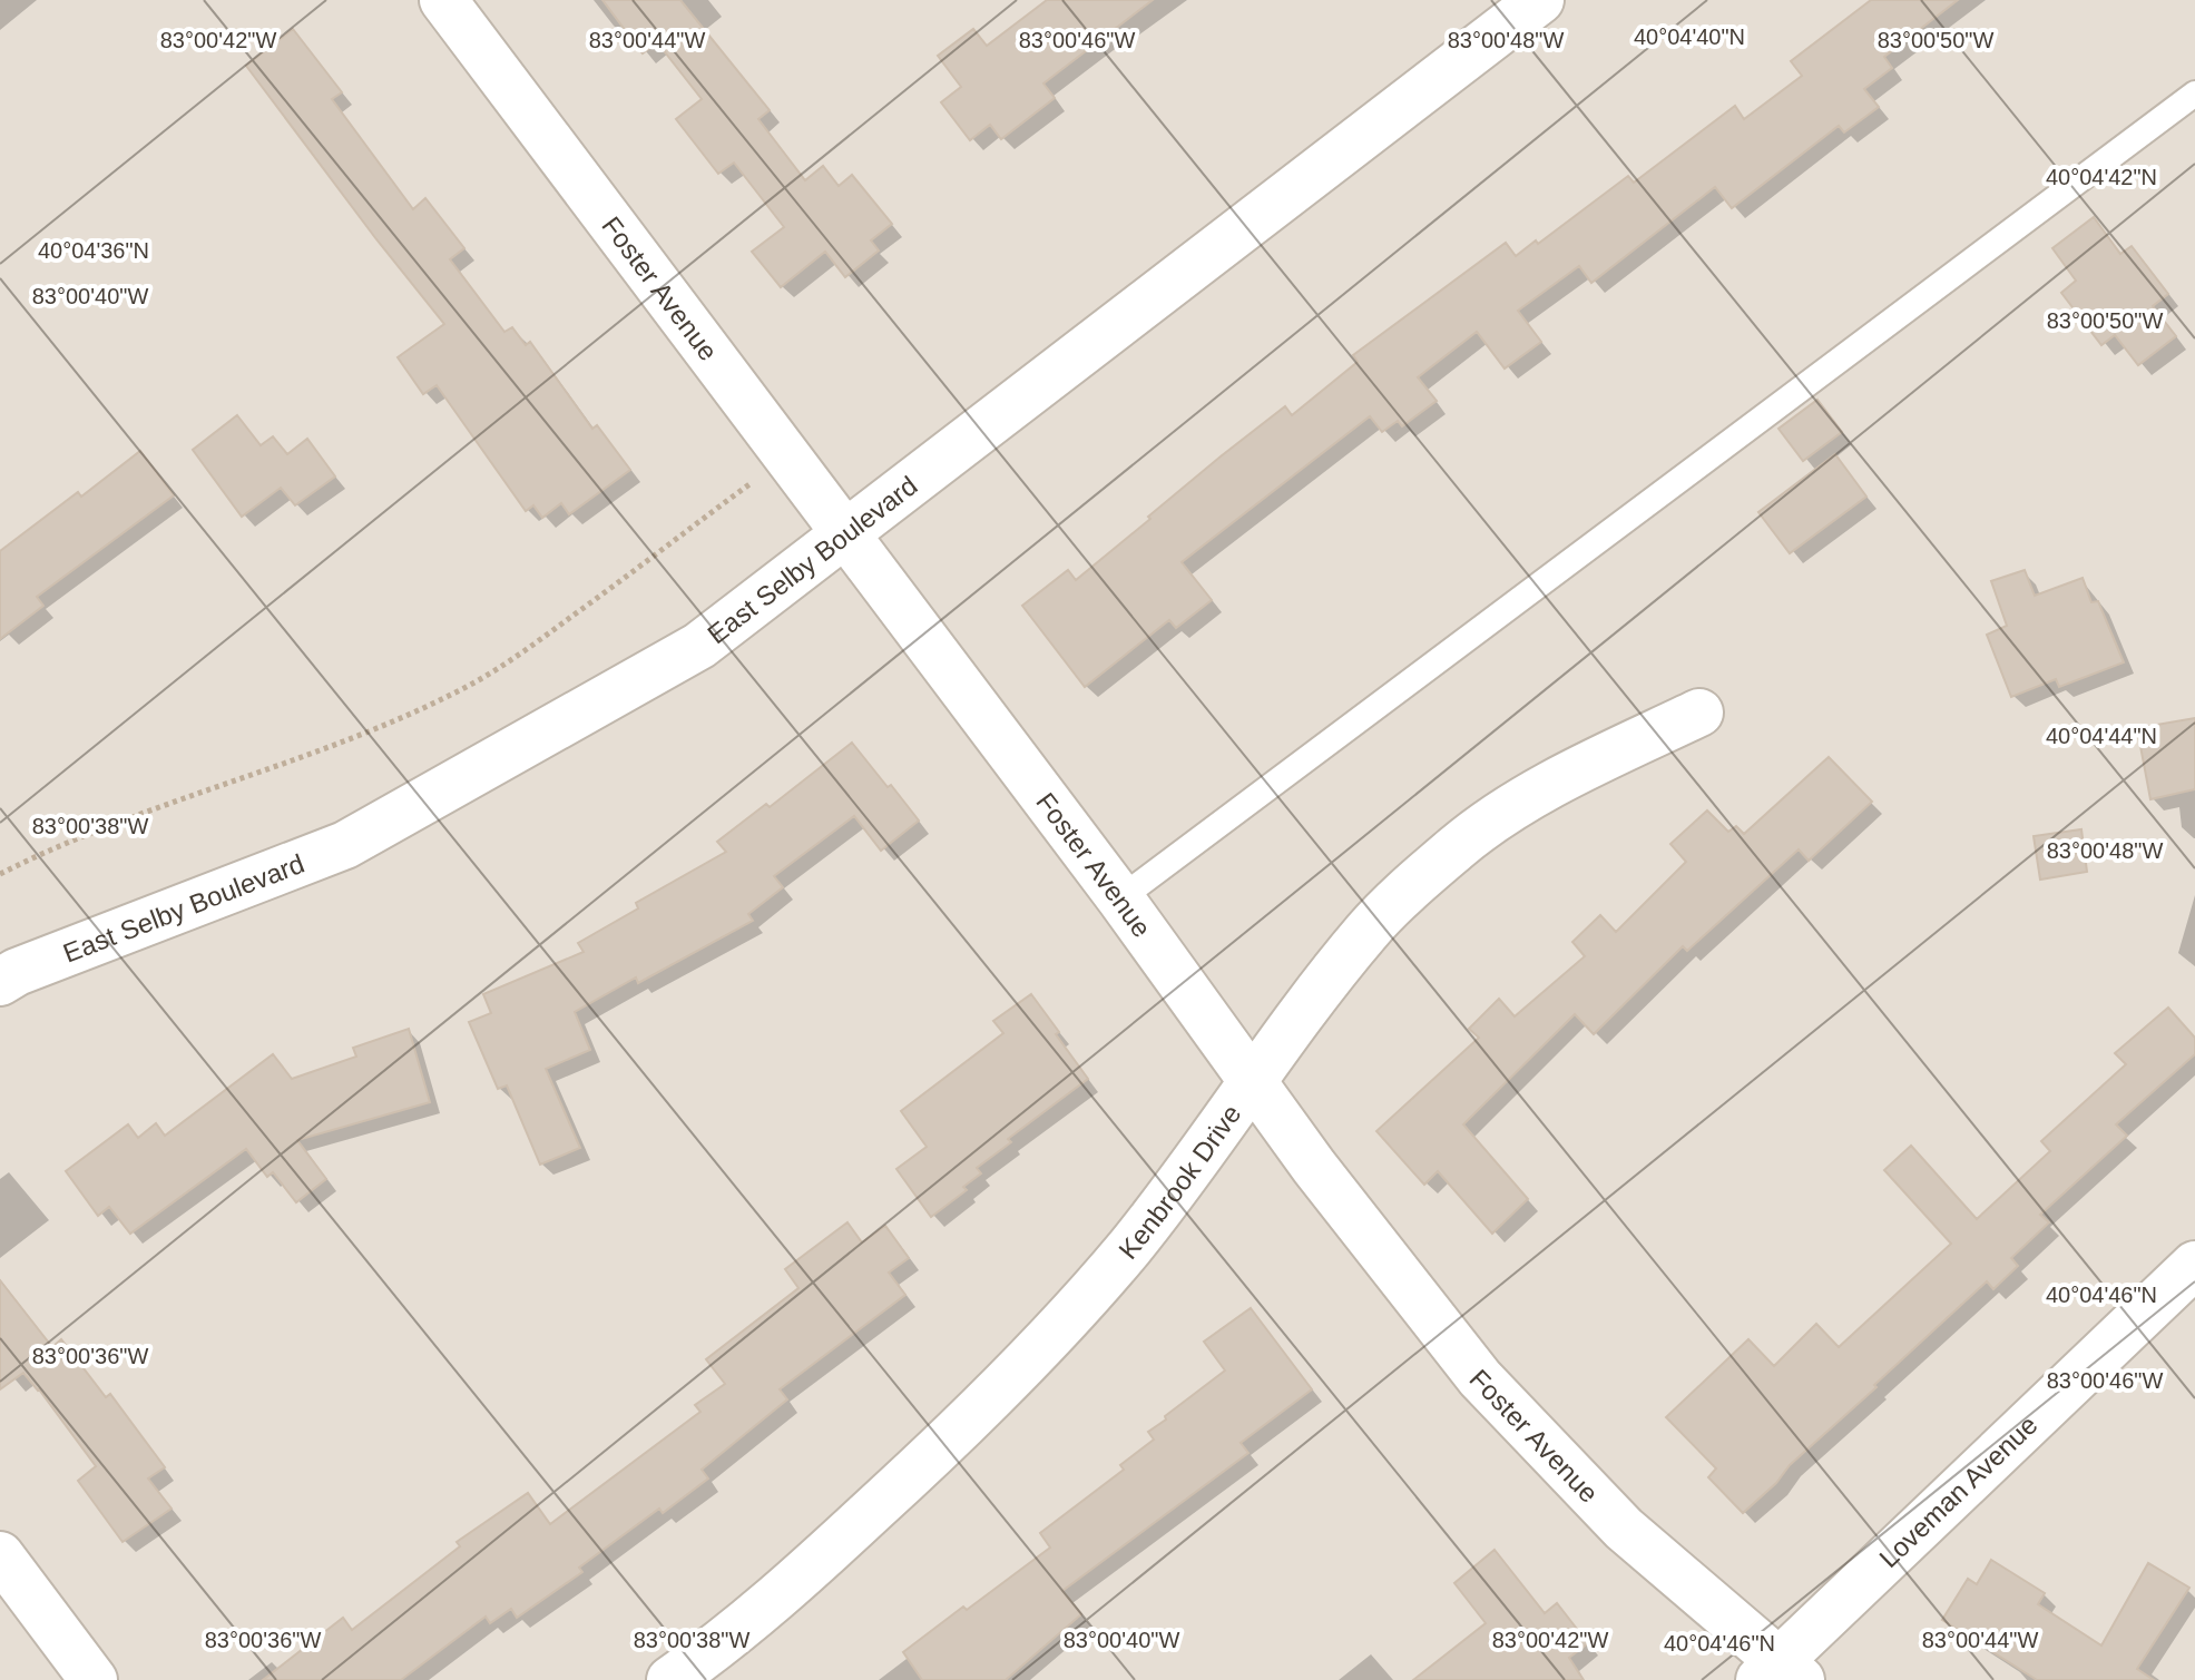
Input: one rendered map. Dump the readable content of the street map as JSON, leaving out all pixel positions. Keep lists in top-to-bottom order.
{
  "streets": {
    "street": [
      "Foster Avenue",
      "East Selby Boulevard",
      "Kenbrook Drive",
      "Loveman Avenue"
    ]
  },
  "crossings": [
    ["Foster Avenue", "East Selby Boulevard"],
    ["Foster Avenue", "Kenbrook Drive"],
    ["Foster Avenue", "Loveman Avenue"]
  ],
  "coordinates": [
    "40°04'40\"N",
    "83°00'42\"W",
    "83°00'44\"W",
    "83°00'46\"W",
    "83°00'48\"W",
    "83°00'50\"W",
    "40°04'42\"N",
    "40°04'36\"N",
    "83°00'40\"W",
    "40°04'44\"N",
    "83°00'38\"W",
    "40°04'46\"N",
    "83°00'36\"W"
  ]
}
